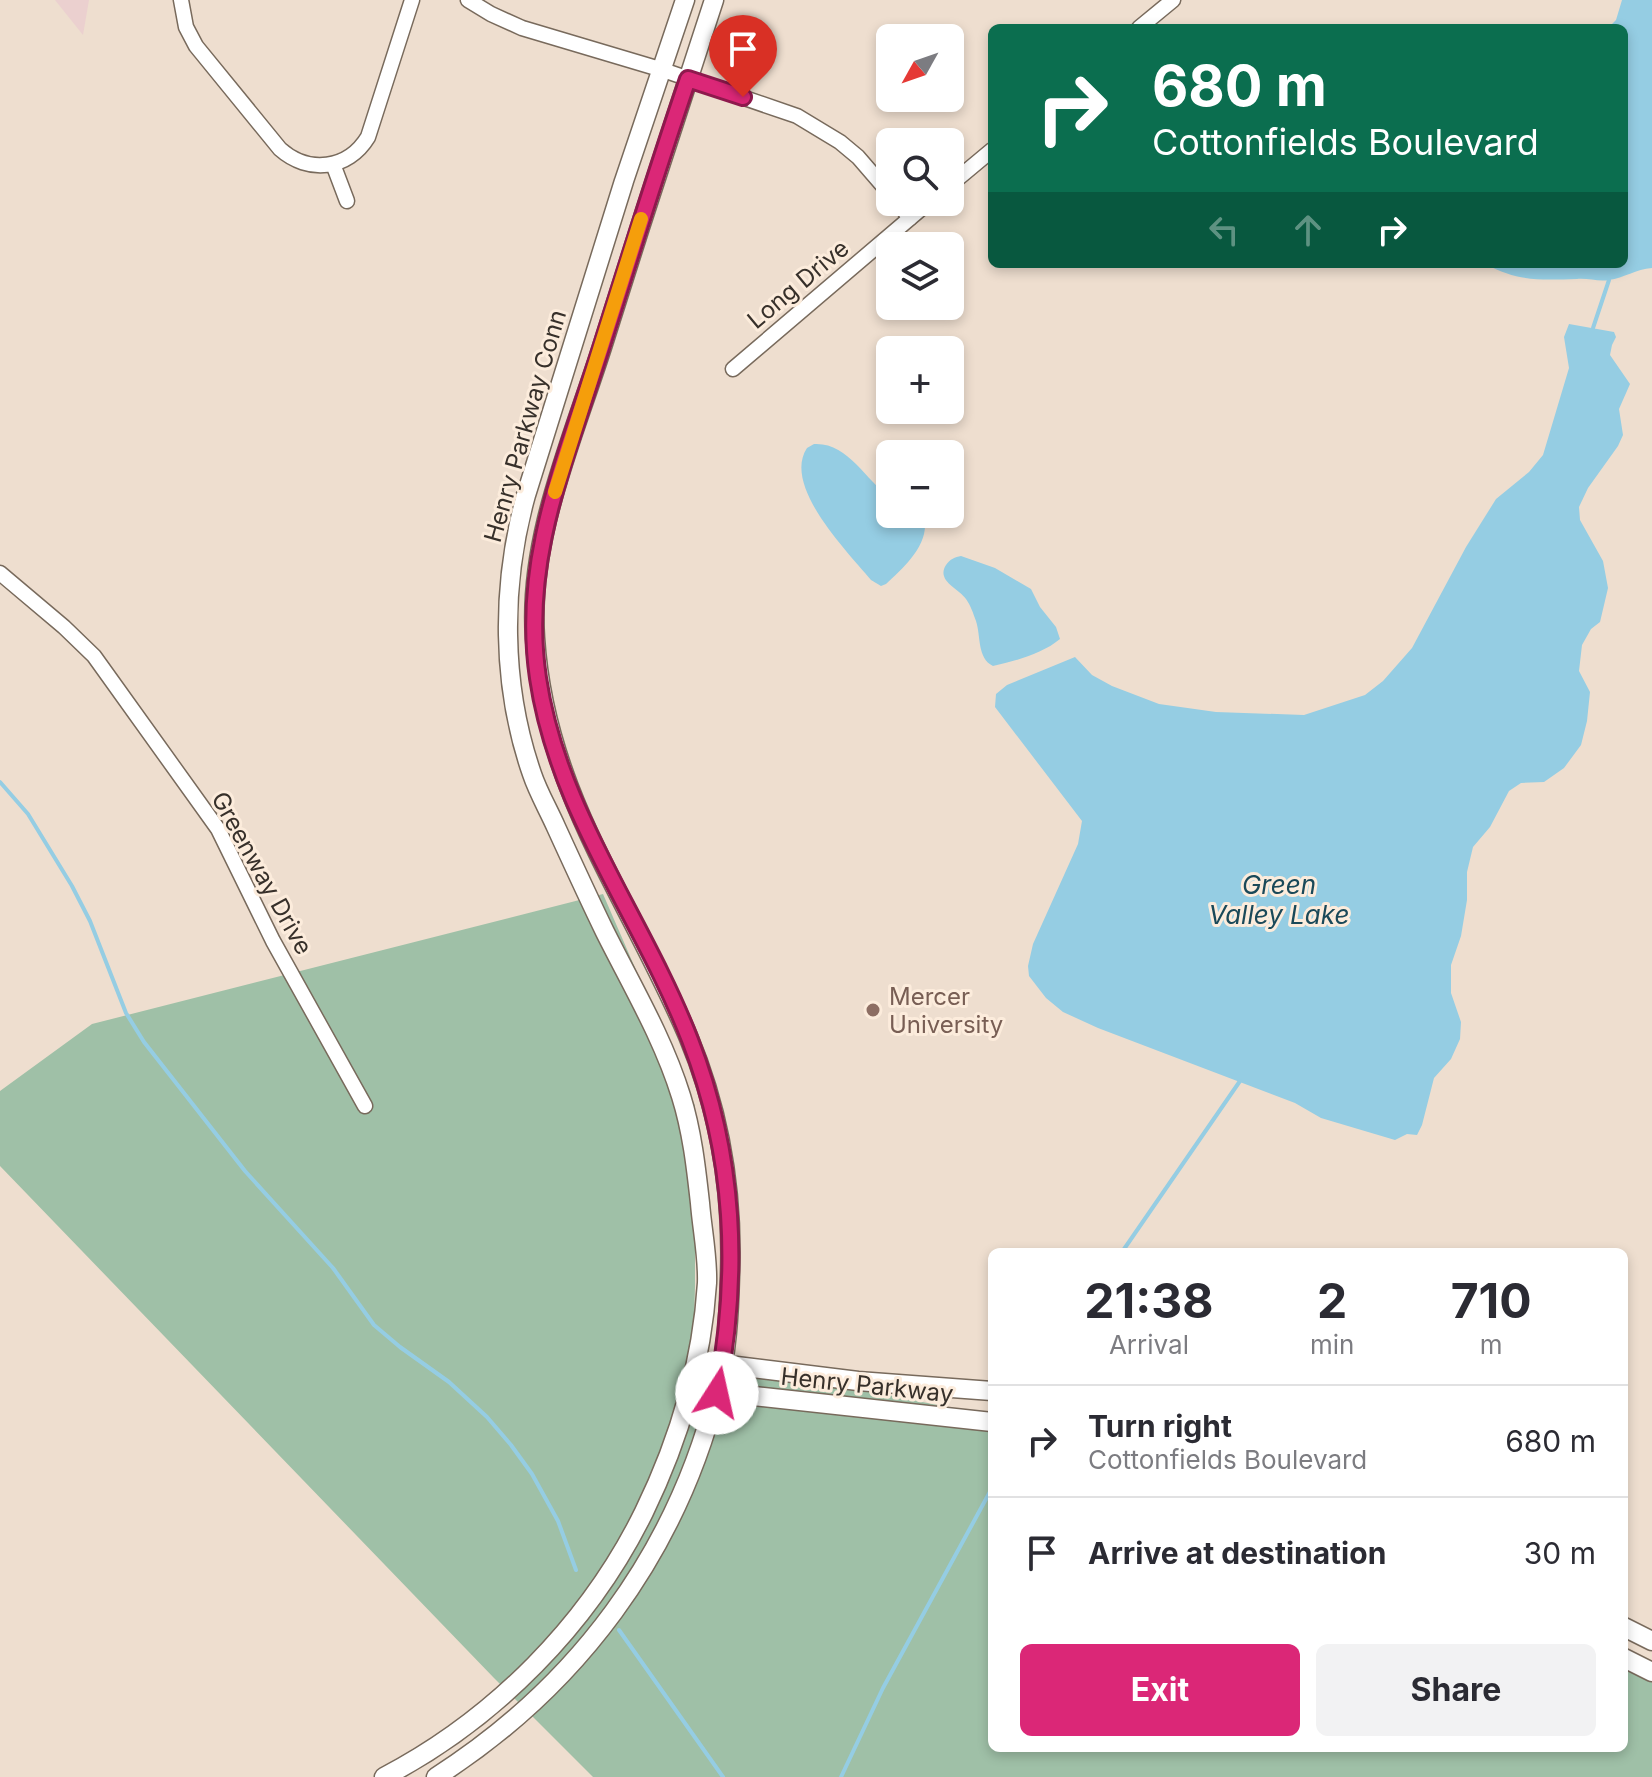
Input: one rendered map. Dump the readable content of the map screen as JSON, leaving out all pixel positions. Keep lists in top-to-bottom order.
{
  "streets": {
    "street": [
      "Long Drive",
      "Henry Parkway Conn",
      "Greenway Drive",
      "Henry Parkway"
    ]
  },
  "crossings": [
    ["Henry Parkway Conn", "Henry Parkway"]
  ],
  "water": ["Green Valley Lake"],
  "places": ["Mercer University"],
  "north": "bottom left",
  "page": {
    "map_buttons": ["+", "−"],
    "turn": ["680 m", "Cottonfields Boulevard"],
    "eta": [
      "21:38",
      "Arrival",
      "2",
      "min",
      "710",
      "m"
    ],
    "list": [
      {
        "name": "Turn right",
        "note": "Cottonfields Boulevard",
        "value": "680 m"
      },
      {
        "name": "Arrive at destination",
        "value": "30 m"
      }
    ],
    "buttons": ["Exit", "Share"]
  }
}
